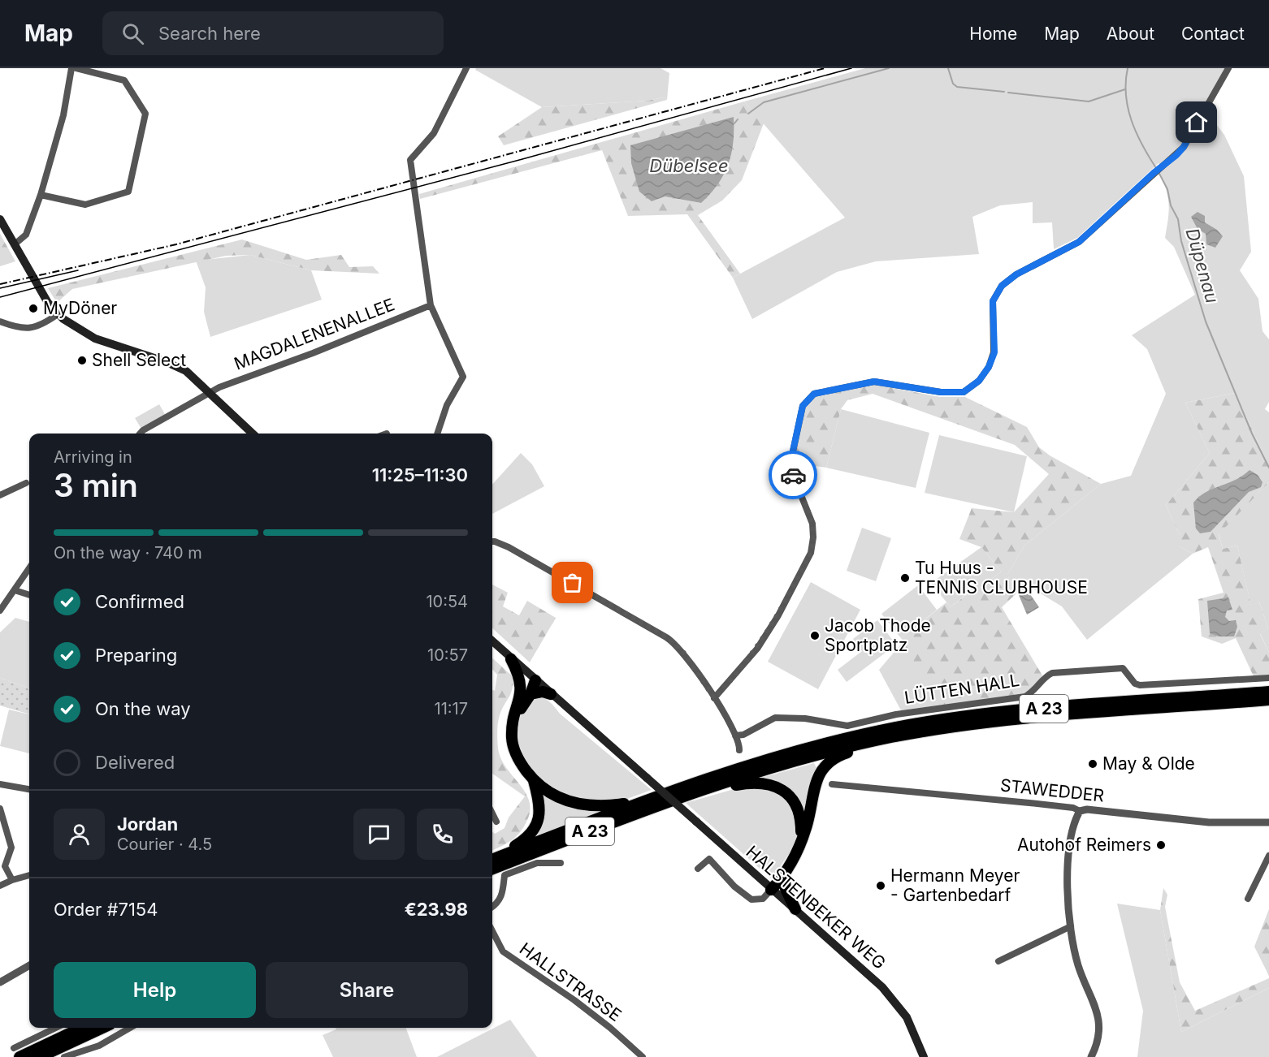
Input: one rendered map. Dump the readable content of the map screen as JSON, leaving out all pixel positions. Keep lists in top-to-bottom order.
{
  "streets": {
    "highway": ["A 23"],
    "main road": ["HALSTENBEKER WEG"],
    "street": [
      "MAGDALENENALLEE",
      "LÜTTEN HALL",
      "STAWEDDER",
      "HALLSTRASSE"
    ]
  },
  "water": ["Dübelsee", "Düpenau"],
  "places": [
    "MyDöner",
    "Shell Select",
    "Tu Huus - TENNIS CLUBHOUSE",
    "Jacob Thode Sportplatz",
    "May & Olde",
    "Autohof Reimers",
    "Hermann Meyer - Gartenbedarf"
  ],
  "page": {
    "header": "Map",
    "search": "Search here",
    "nav": [
      "Home",
      "Map",
      "About",
      "Contact"
    ],
    "heading": ["3 min", "Arriving in", "11:25–11:30"],
    "panel": [
      "Jordan",
      "Courier · 4.5",
      "Order #7154",
      "€23.98"
    ],
    "bar": "On the way · 740 m",
    "list": [
      ["Confirmed", "10:54"],
      ["Preparing", "10:57"],
      ["On the way", "11:17"],
      "Delivered"
    ],
    "buttons": ["Help", "Share"]
  }
}
